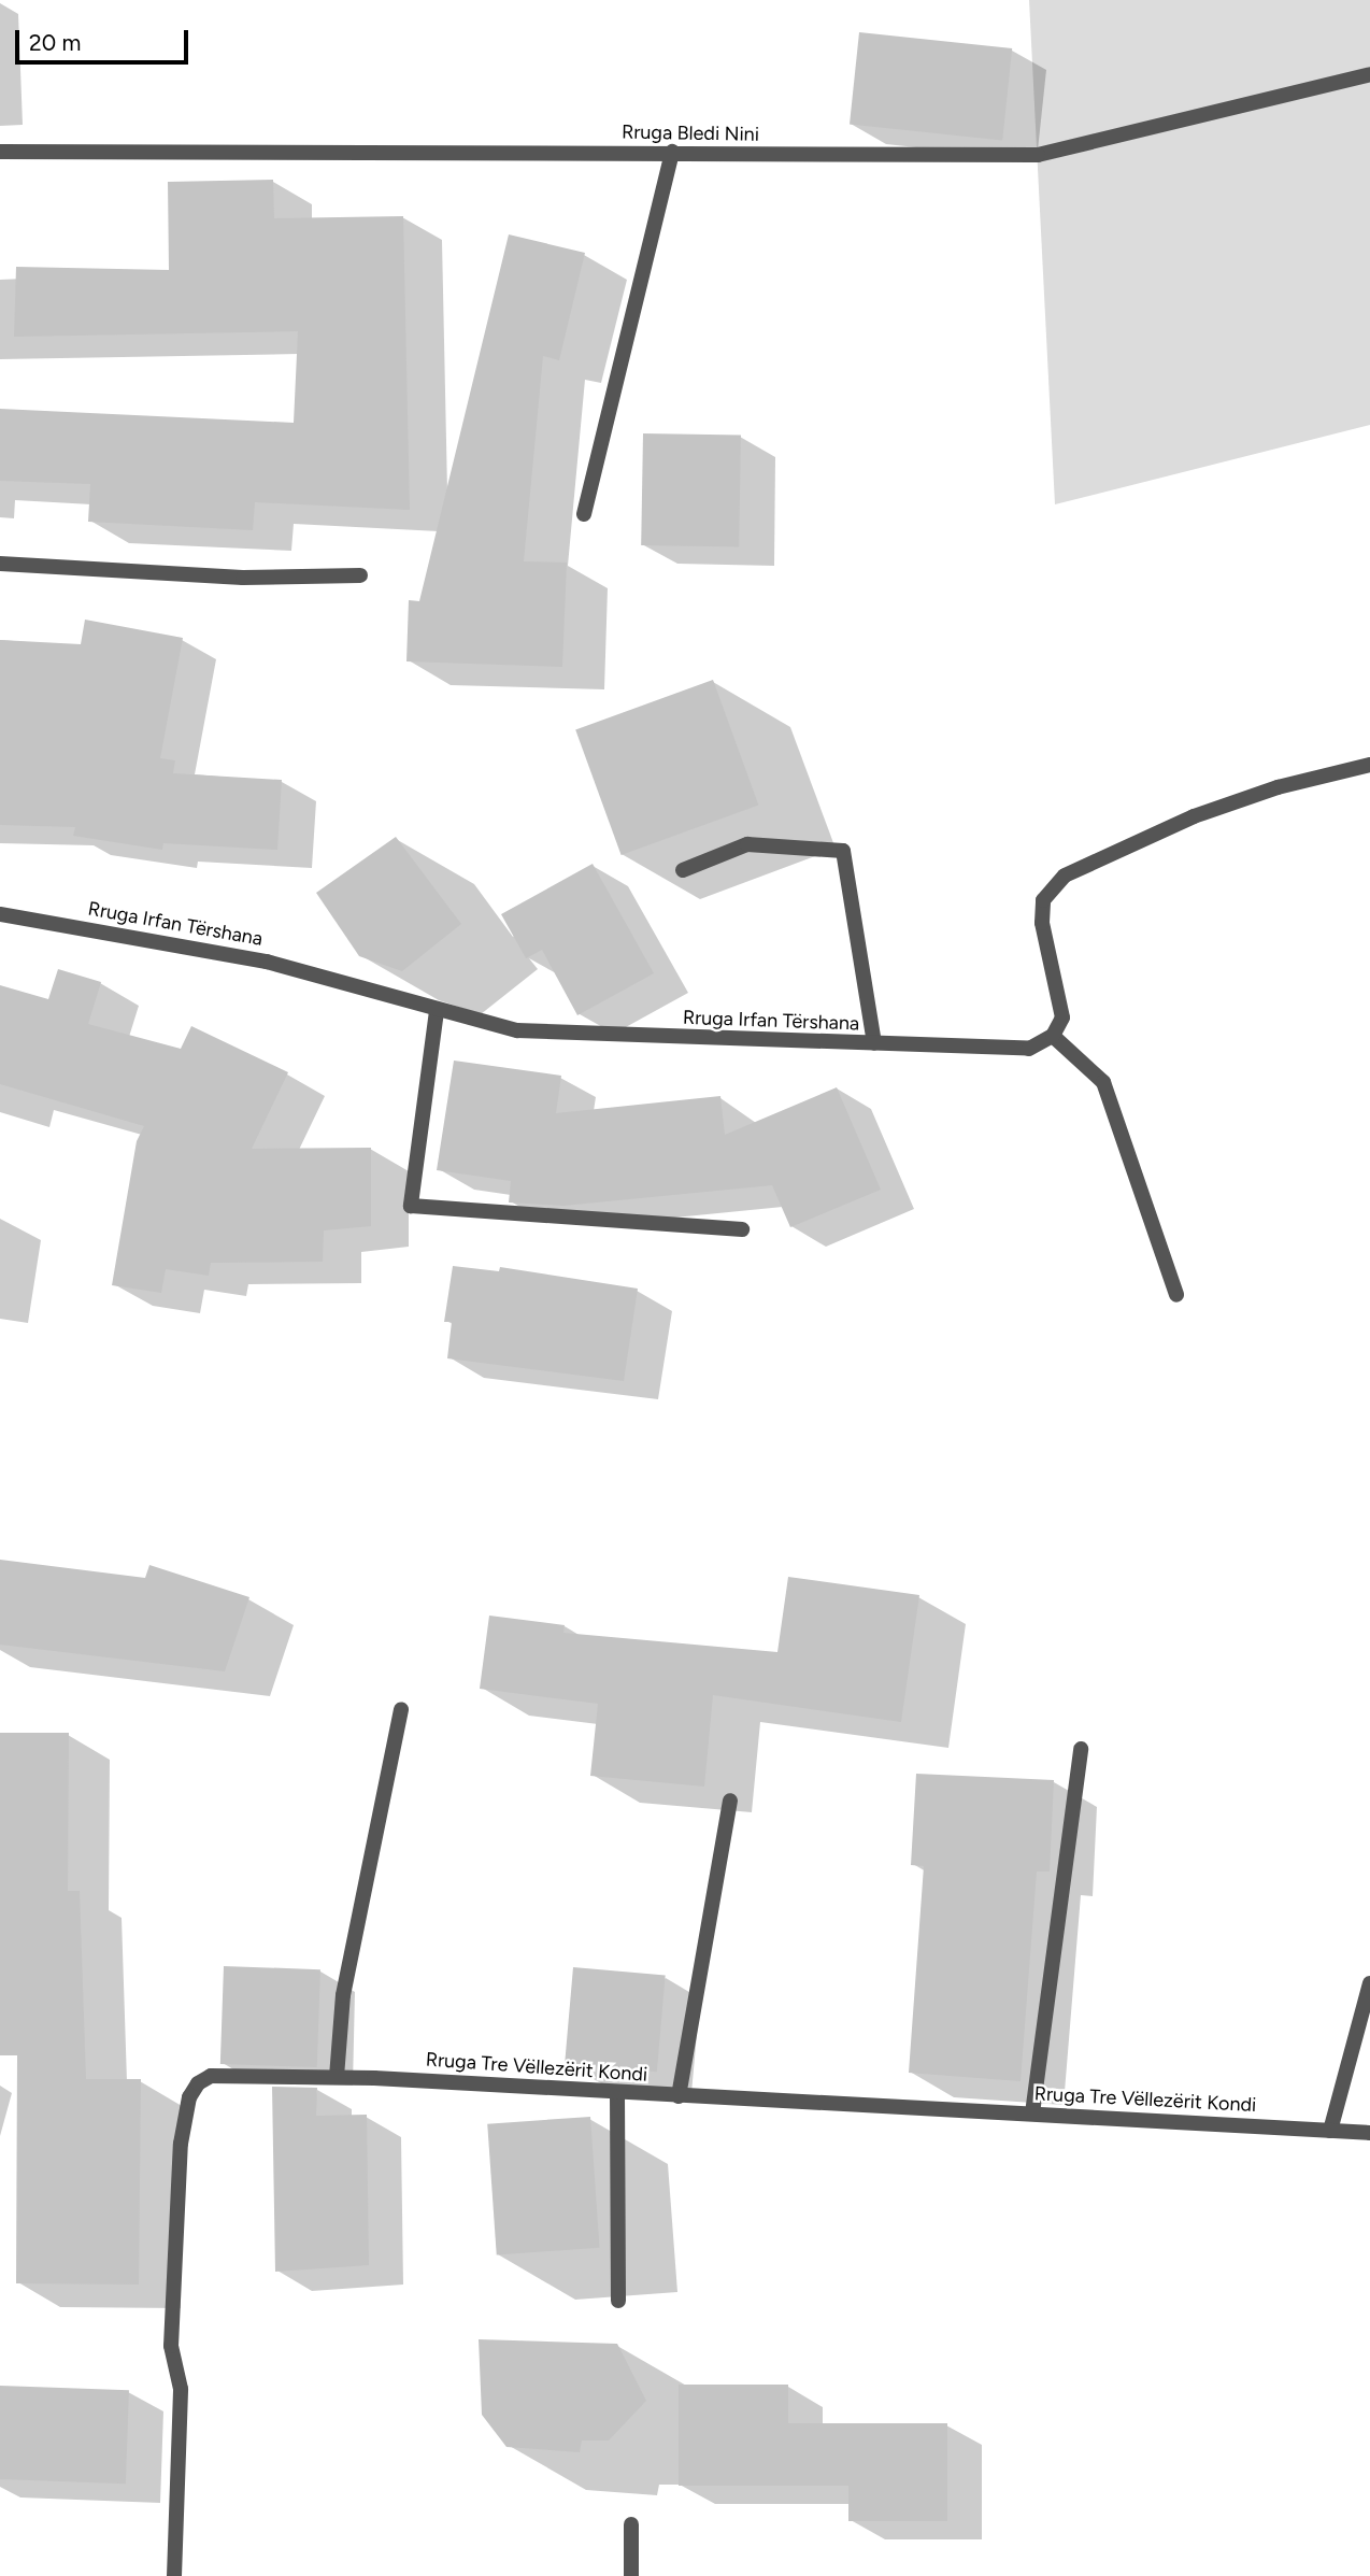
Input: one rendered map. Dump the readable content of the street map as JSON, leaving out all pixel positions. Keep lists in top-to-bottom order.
{
  "streets": {
    "street": ["Rruga Bledi Nini", "Rruga Irfan Tërshana", "Rruga Tre Vëllezërit Kondi"]
  },
  "scale_bar": "20 m"
}
